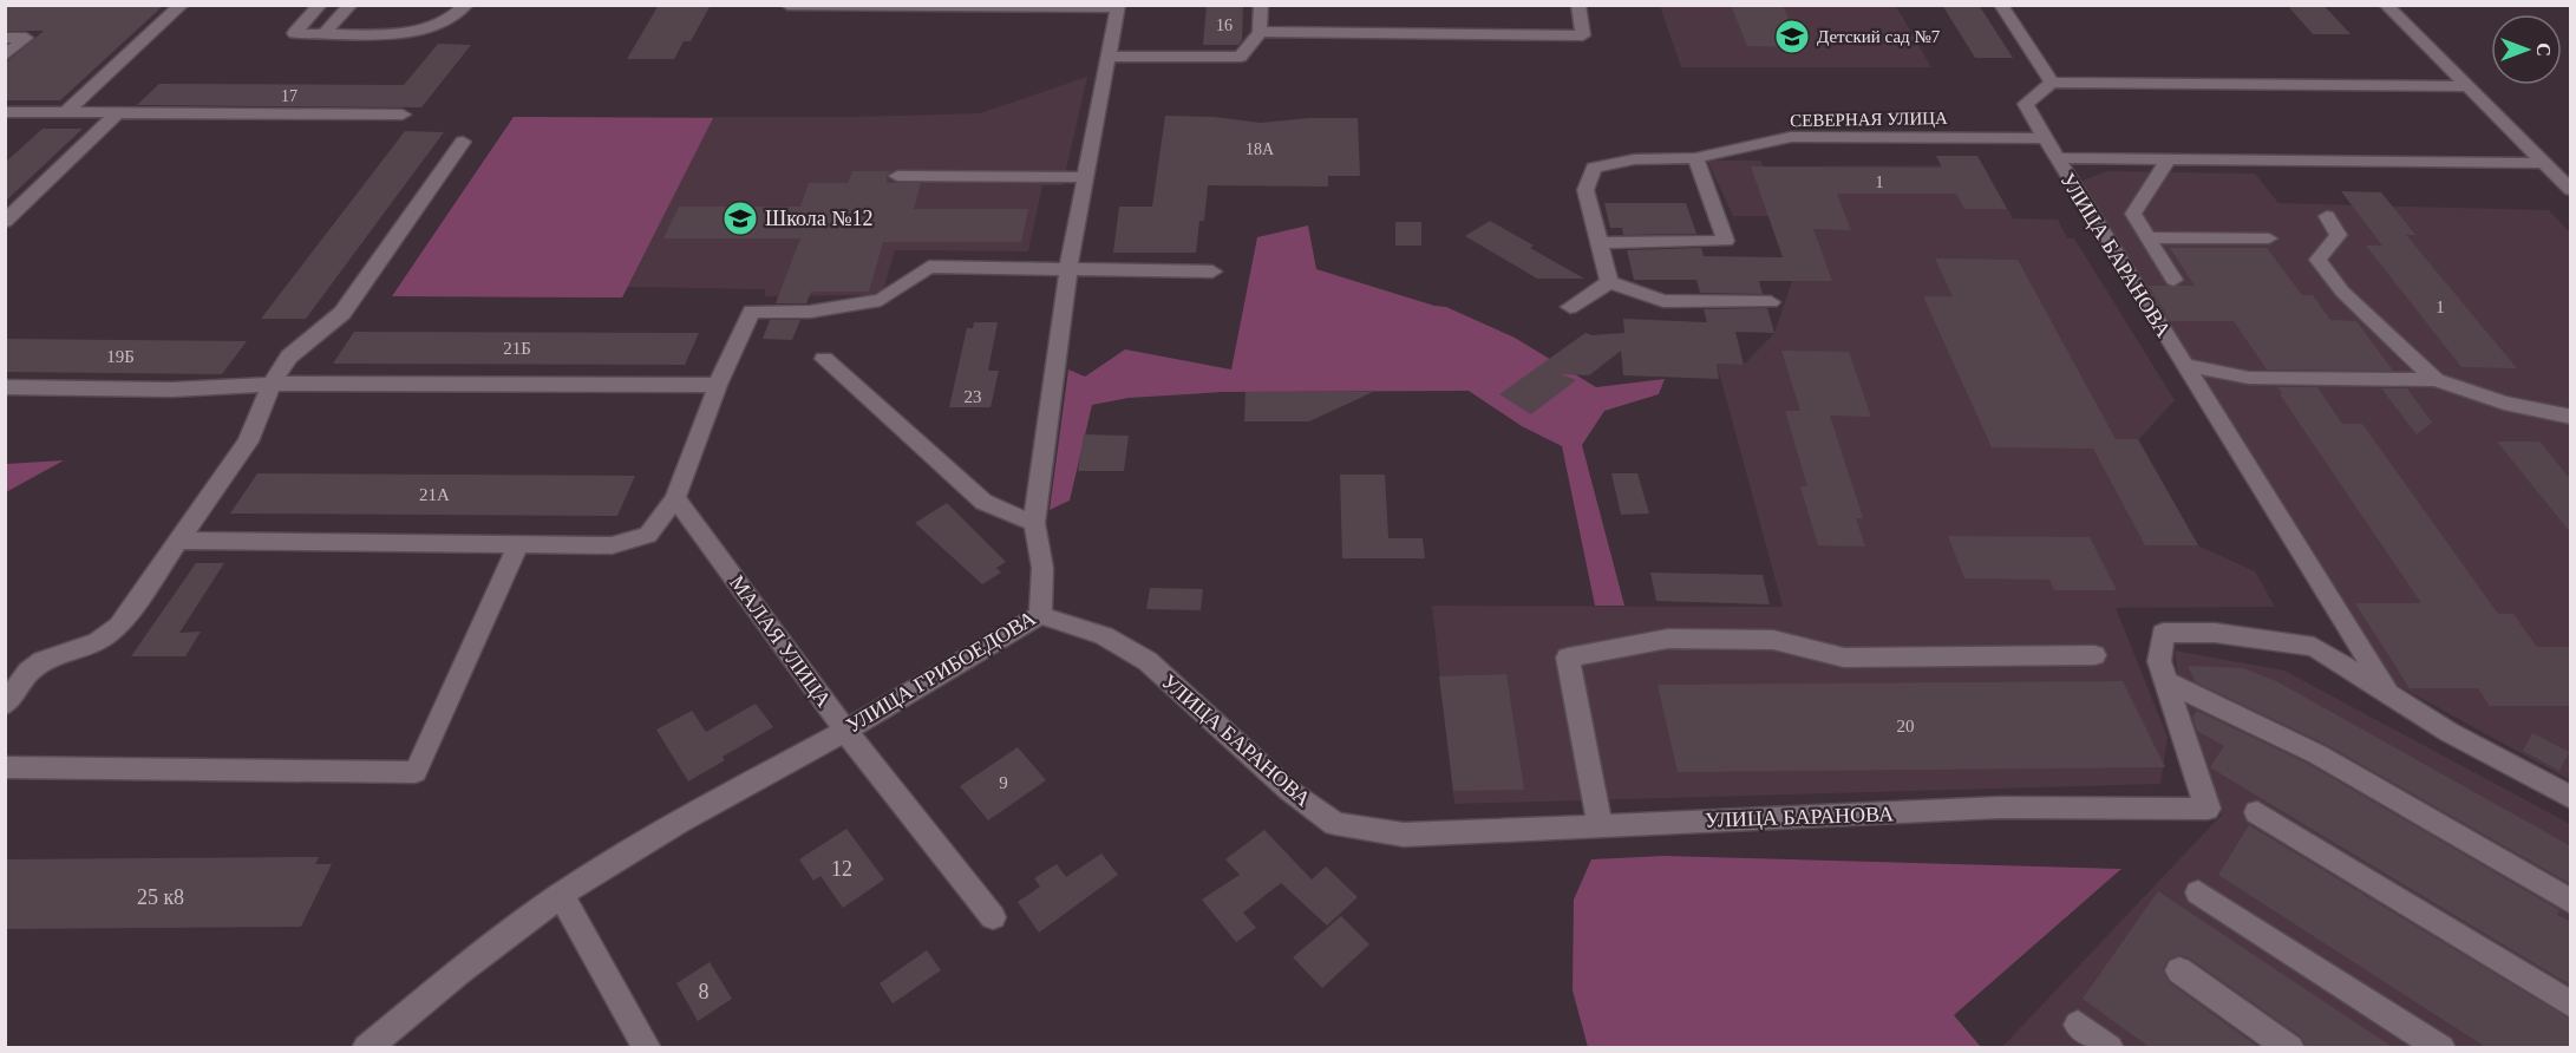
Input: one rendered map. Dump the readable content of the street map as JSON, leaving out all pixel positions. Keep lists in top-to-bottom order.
{
  "streets": {
    "street": [
      "СЕВЕРНАЯ УЛИЦА",
      "УЛИЦА БАРАНОВА",
      "МАЛАЯ УЛИЦА",
      "УЛИЦА ГРИБОЕДОВА"
    ]
  },
  "crossings": [
    ["УЛИЦА БАРАНОВА", "УЛИЦА ГРИБОЕДОВА"],
    ["МАЛАЯ УЛИЦА", "УЛИЦА ГРИБОЕДОВА"]
  ],
  "places": {
    "school or university": ["Детский сад №7", "Школа №12"]
  },
  "house_numbers": [
    "16",
    "17",
    "18А",
    "1",
    "1",
    "21Б",
    "19Б",
    "23",
    "21А",
    "20",
    "9",
    "12",
    "25 к8",
    "8"
  ],
  "north": "right"
}
